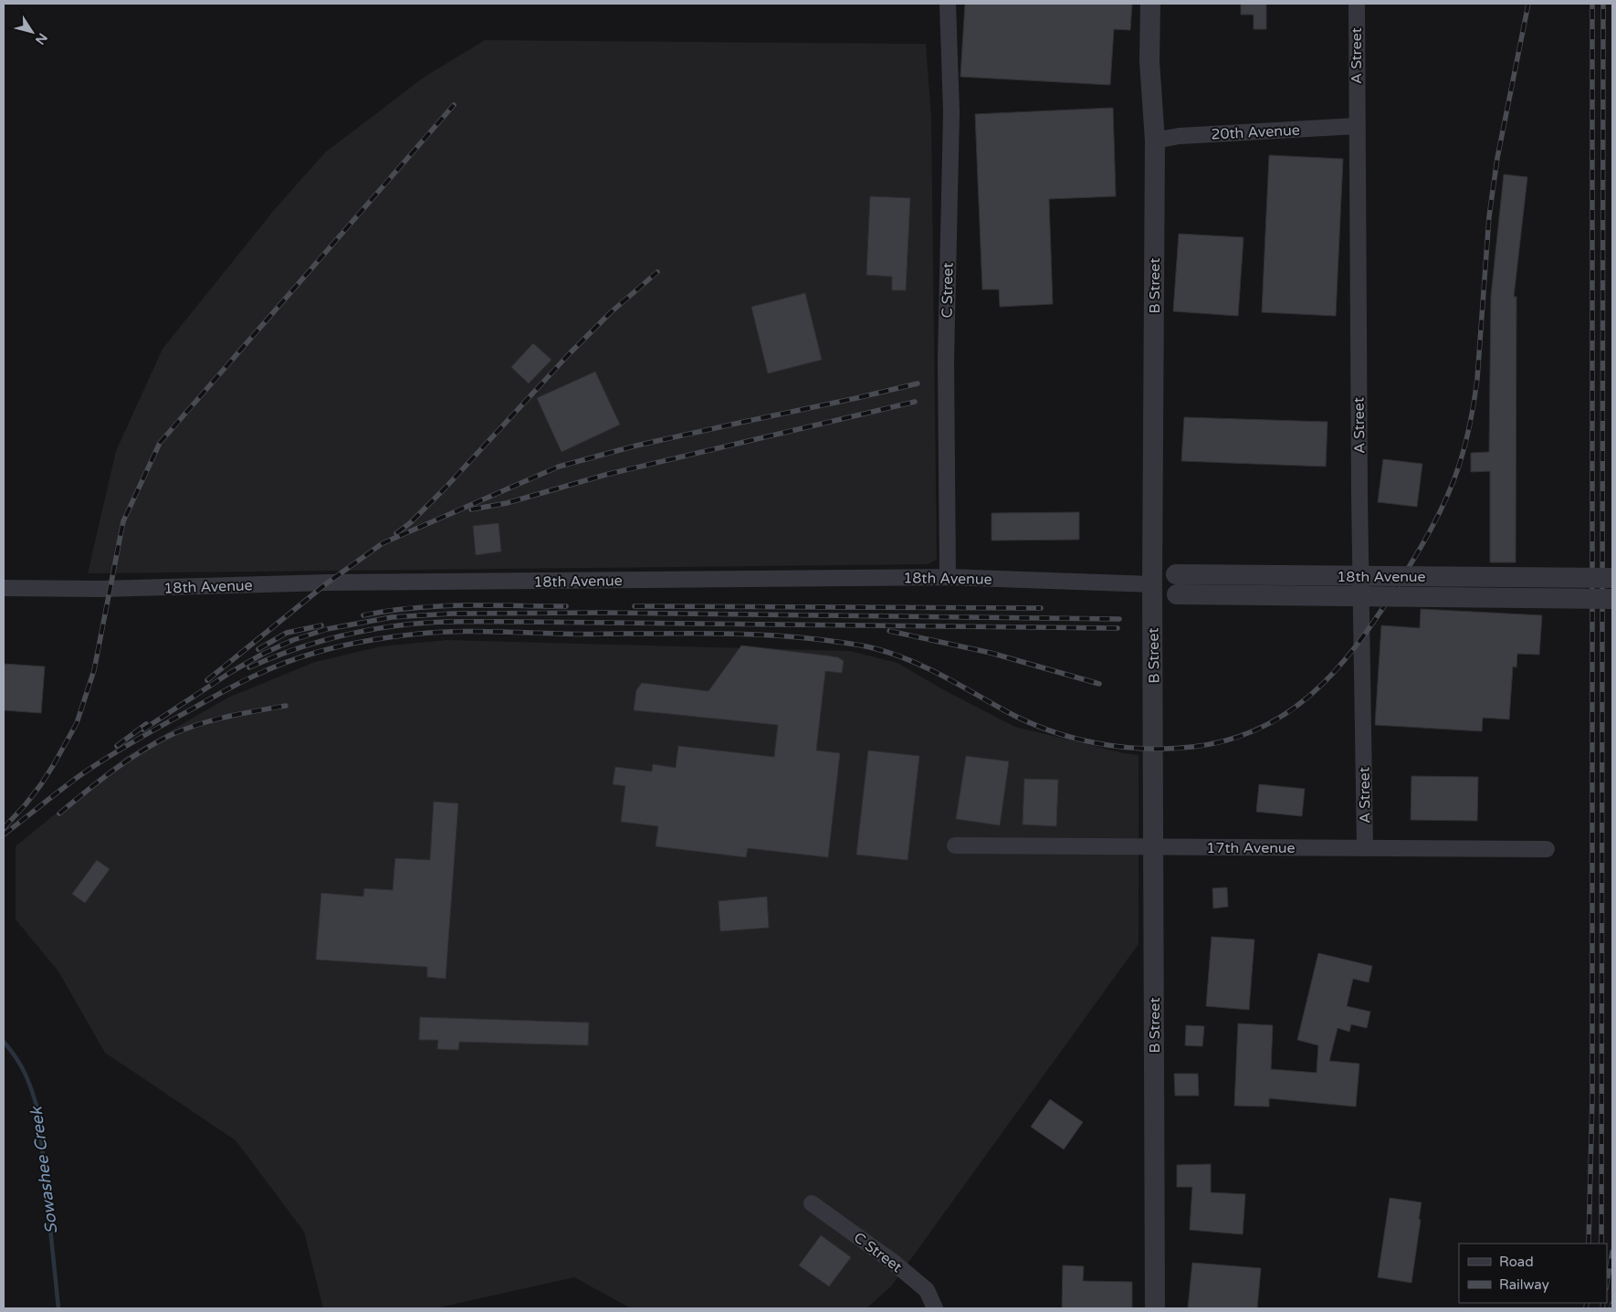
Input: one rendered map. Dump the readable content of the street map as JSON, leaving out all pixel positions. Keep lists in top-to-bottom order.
{
  "streets": {
    "street": [
      "A Street",
      "20th Avenue",
      "B Street",
      "C Street",
      "18th Avenue",
      "17th Avenue"
    ]
  },
  "crossings": [
    ["A Street", "20th Avenue"],
    ["A Street", "17th Avenue"],
    ["20th Avenue", "B Street"],
    ["B Street", "18th Avenue"],
    ["B Street", "17th Avenue"],
    ["C Street", "18th Avenue"]
  ],
  "water": ["Sowashee Creek"],
  "legend": ["Road", "Railway"],
  "north": "bottom right"
}
